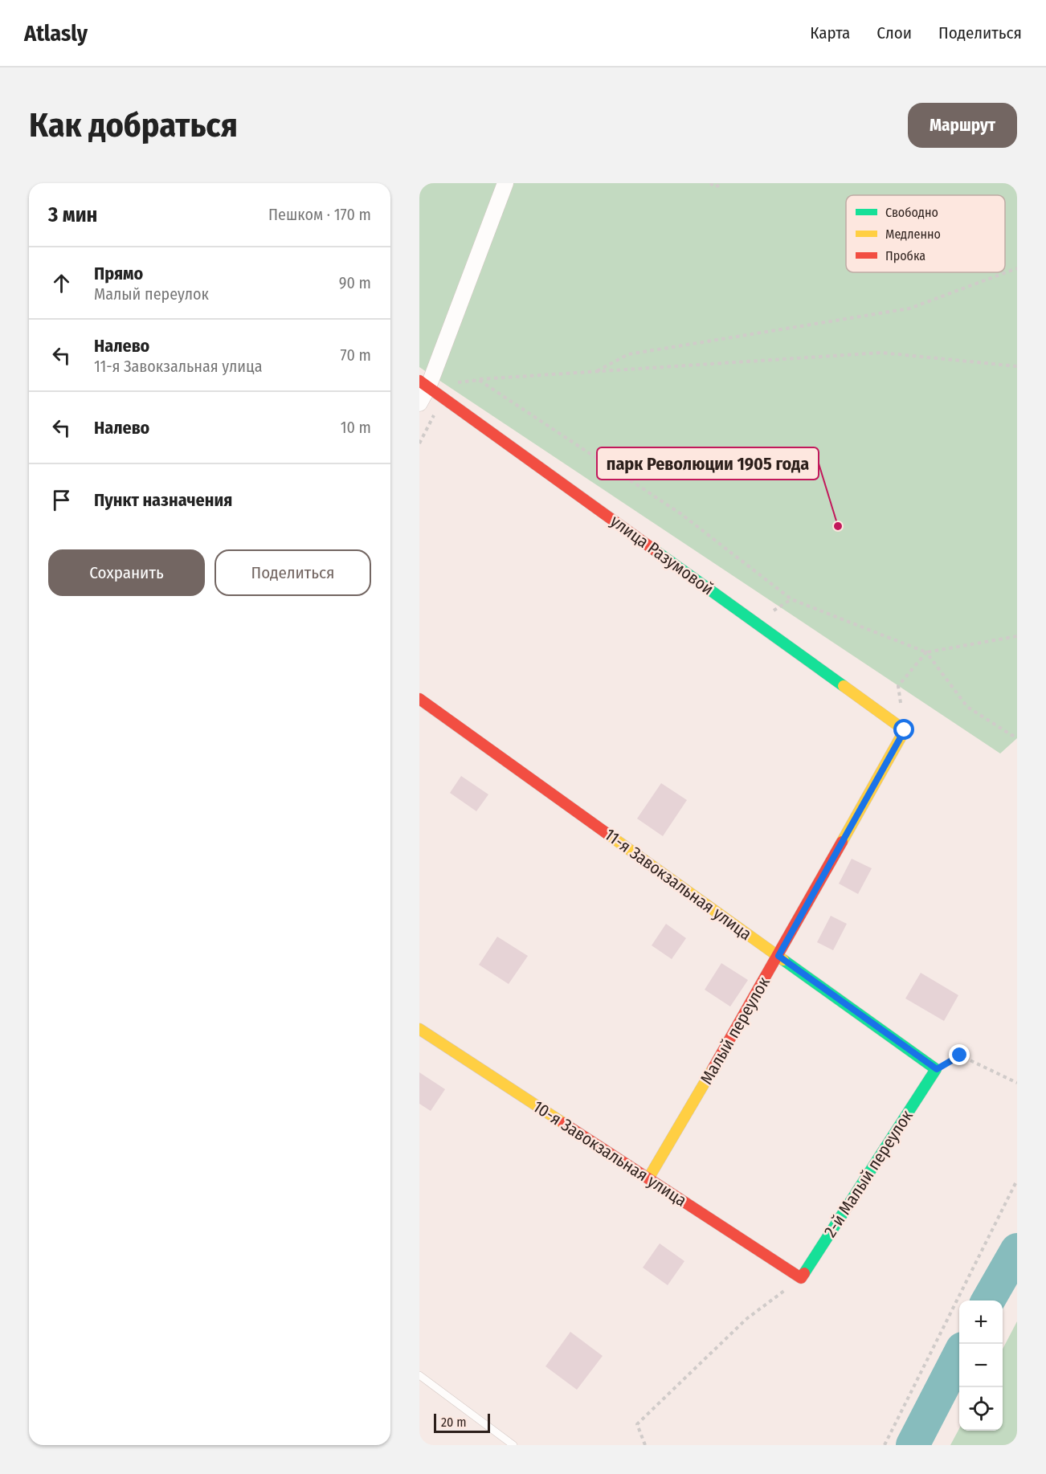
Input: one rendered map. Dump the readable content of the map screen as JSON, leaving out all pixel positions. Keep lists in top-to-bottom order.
{
  "streets": {
    "street": [
      "улица Разумовой",
      "11-я Завокзальная улица",
      "Малый переулок",
      "10-я Завокзальная улица",
      "2-й Малый переулок"
    ]
  },
  "crossings": [
    ["улица Разумовой", "Малый переулок"],
    ["11-я Завокзальная улица", "Малый переулок"],
    ["11-я Завокзальная улица", "2-й Малый переулок"],
    ["Малый переулок", "10-я Завокзальная улица"],
    ["10-я Завокзальная улица", "2-й Малый переулок"]
  ],
  "places": ["парк Революции 1905 года"],
  "legend": ["Свободно", "Медленно", "Пробка"],
  "scale_bar": "20 m",
  "page": {
    "header": "Atlasly",
    "nav": ["Карта", "Слои", "Поделиться"],
    "buttons": [
      "Маршрут",
      ["Сохранить", "Поделиться"]
    ],
    "title": "Как добраться",
    "heading": ["3 мин", "Пешком · 170 m"],
    "list": [
      ["Прямо", "Малый переулок", "90 m"],
      ["Налево", "11-я Завокзальная улица", "70 m"],
      ["Налево", "10 m"],
      "Пункт назначения"
    ],
    "map_buttons": ["+", "−"],
    "scale": "20 m"
  }
}
